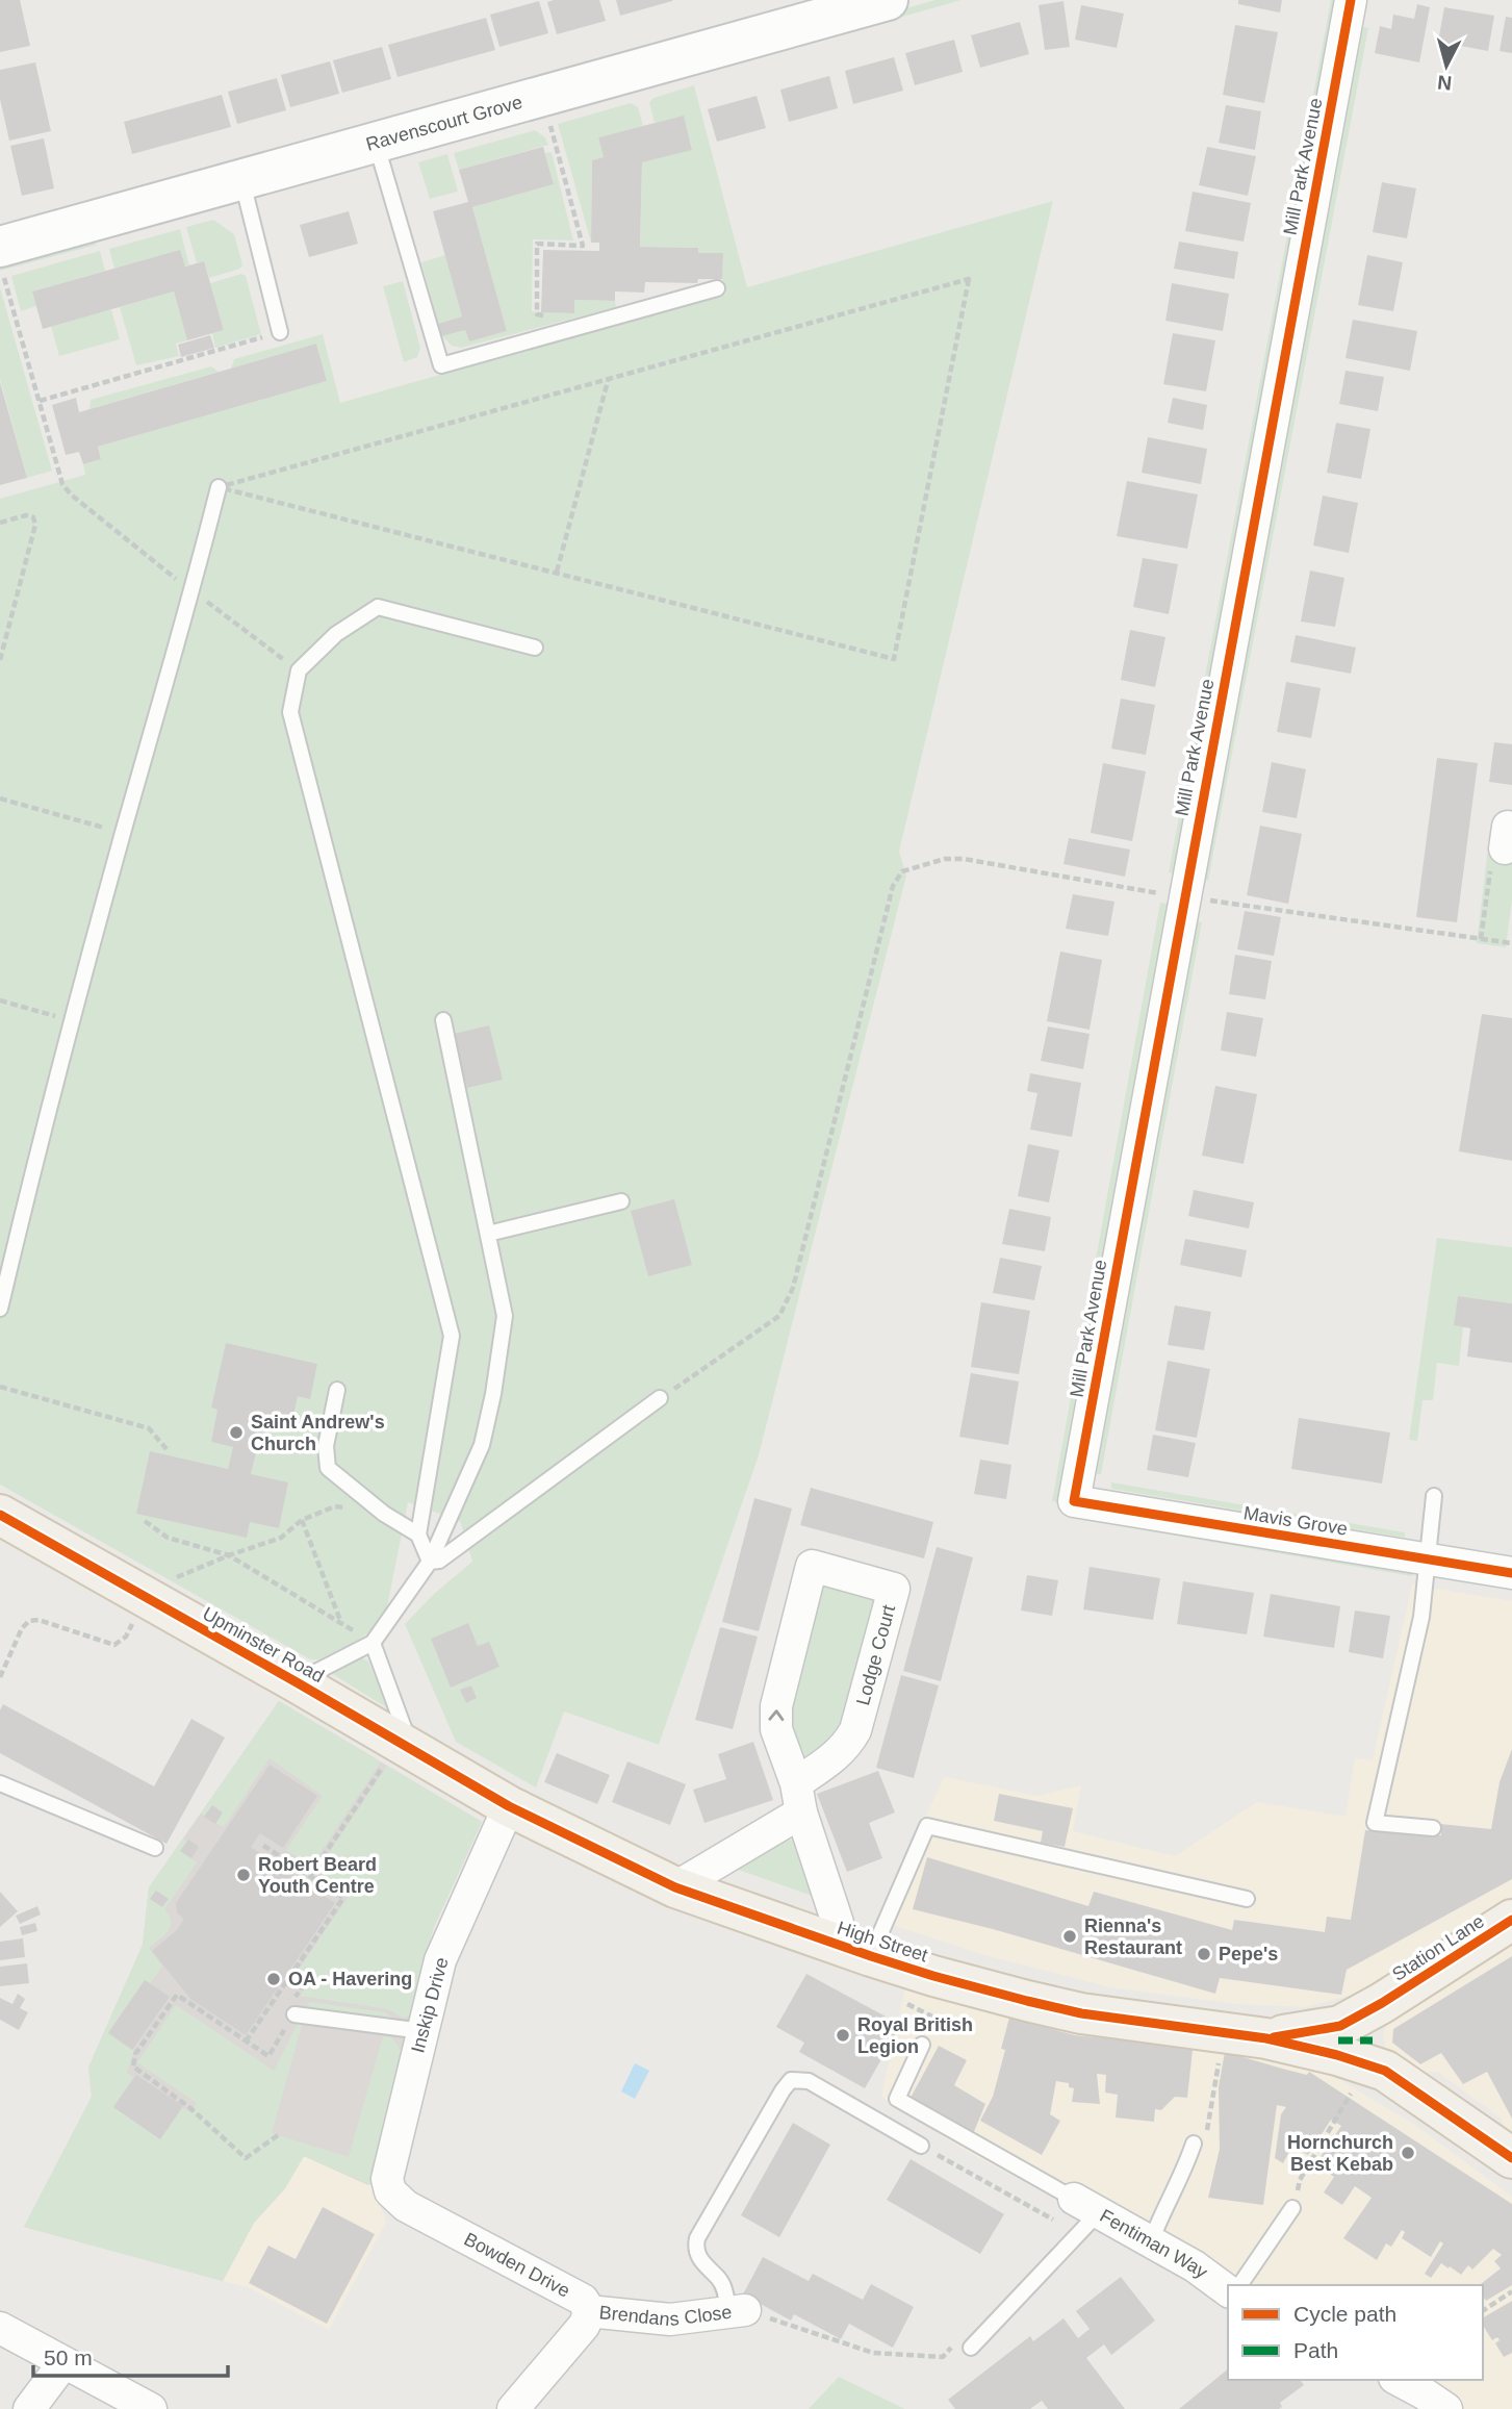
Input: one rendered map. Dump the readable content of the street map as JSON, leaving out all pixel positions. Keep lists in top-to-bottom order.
{
  "streets": {
    "main road": ["Upminster Road", "High Street", "Station Lane"],
    "street": [
      "Ravenscourt Grove",
      "Mill Park Avenue",
      "Mavis Grove",
      "Lodge Court",
      "Inskip Drive",
      "Fentiman Way",
      "Bowden Drive",
      "Brendans Close"
    ]
  },
  "crossings": [
    ["Mill Park Avenue", "Mavis Grove"],
    ["Upminster Road", "High Street"],
    ["Upminster Road", "Inskip Drive"],
    ["Lodge Court", "High Street"],
    ["High Street", "Station Lane"],
    ["High Street", "Inskip Drive"],
    ["Inskip Drive", "Bowden Drive"],
    ["Bowden Drive", "Brendans Close"]
  ],
  "places": [
    "Saint Andrew's Church",
    "Robert Beard Youth Centre",
    "Rienna's Restaurant",
    "Pepe's",
    "OA - Havering",
    "Royal British Legion",
    "Hornchurch Best Kebab"
  ],
  "legend": ["Cycle path", "Path"],
  "scale_bar": "50 m",
  "north": "bottom"
}
